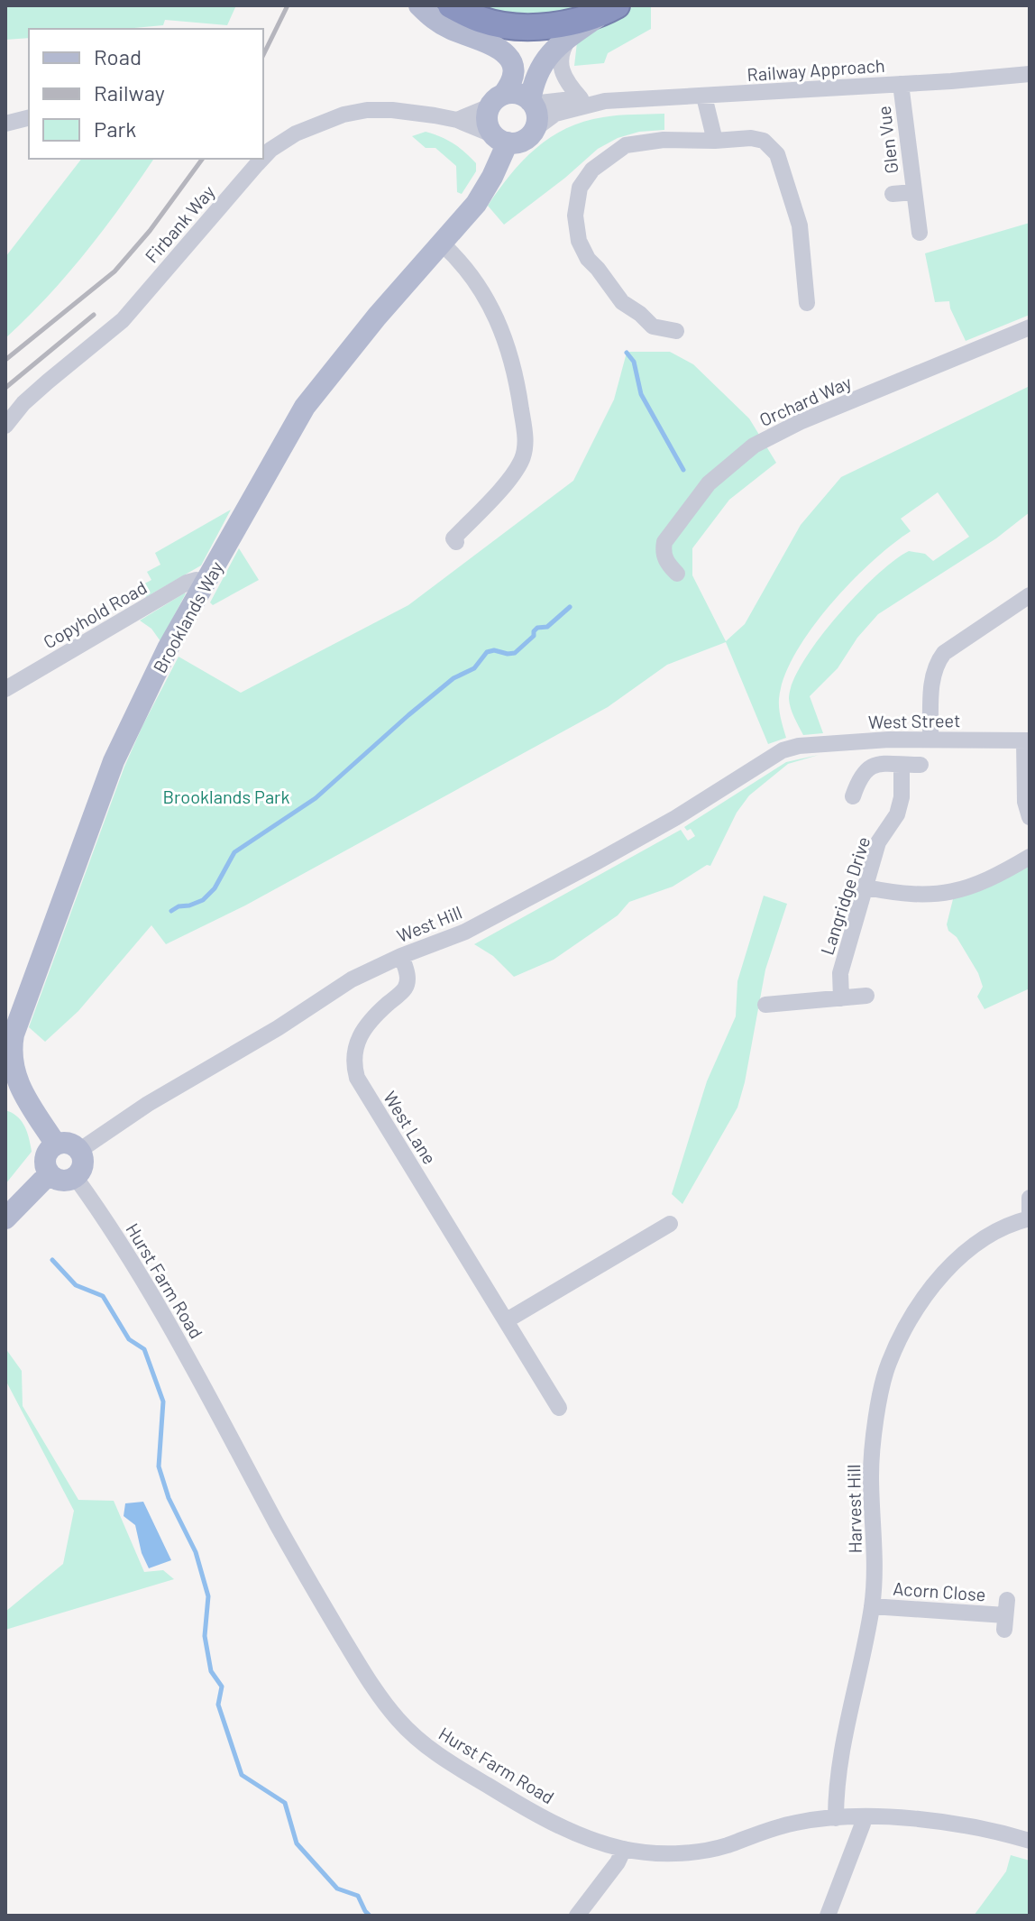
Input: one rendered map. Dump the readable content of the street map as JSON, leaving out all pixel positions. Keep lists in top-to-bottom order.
{
  "streets": {
    "main road": ["Brooklands Way"],
    "street": [
      "Railway Approach",
      "Glen Vue",
      "Firbank Way",
      "Orchard Way",
      "Copyhold Road",
      "West Street",
      "Langridge Drive",
      "West Hill",
      "West Lane",
      "Hurst Farm Road",
      "Harvest Hill",
      "Acorn Close"
    ]
  },
  "crossings": [
    ["Railway Approach", "Glen Vue"],
    ["Railway Approach", "Firbank Way"],
    ["Railway Approach", "Brooklands Way"],
    ["Firbank Way", "Brooklands Way"],
    ["Copyhold Road", "Brooklands Way"],
    ["Brooklands Way", "West Hill"],
    ["Brooklands Way", "Hurst Farm Road"],
    ["West Street", "West Hill"],
    ["West Hill", "West Lane"],
    ["West Hill", "Hurst Farm Road"],
    ["Hurst Farm Road", "Harvest Hill"],
    ["Harvest Hill", "Acorn Close"]
  ],
  "parks": ["Brooklands Park"],
  "legend": ["Road", "Railway", "Park"]
}
